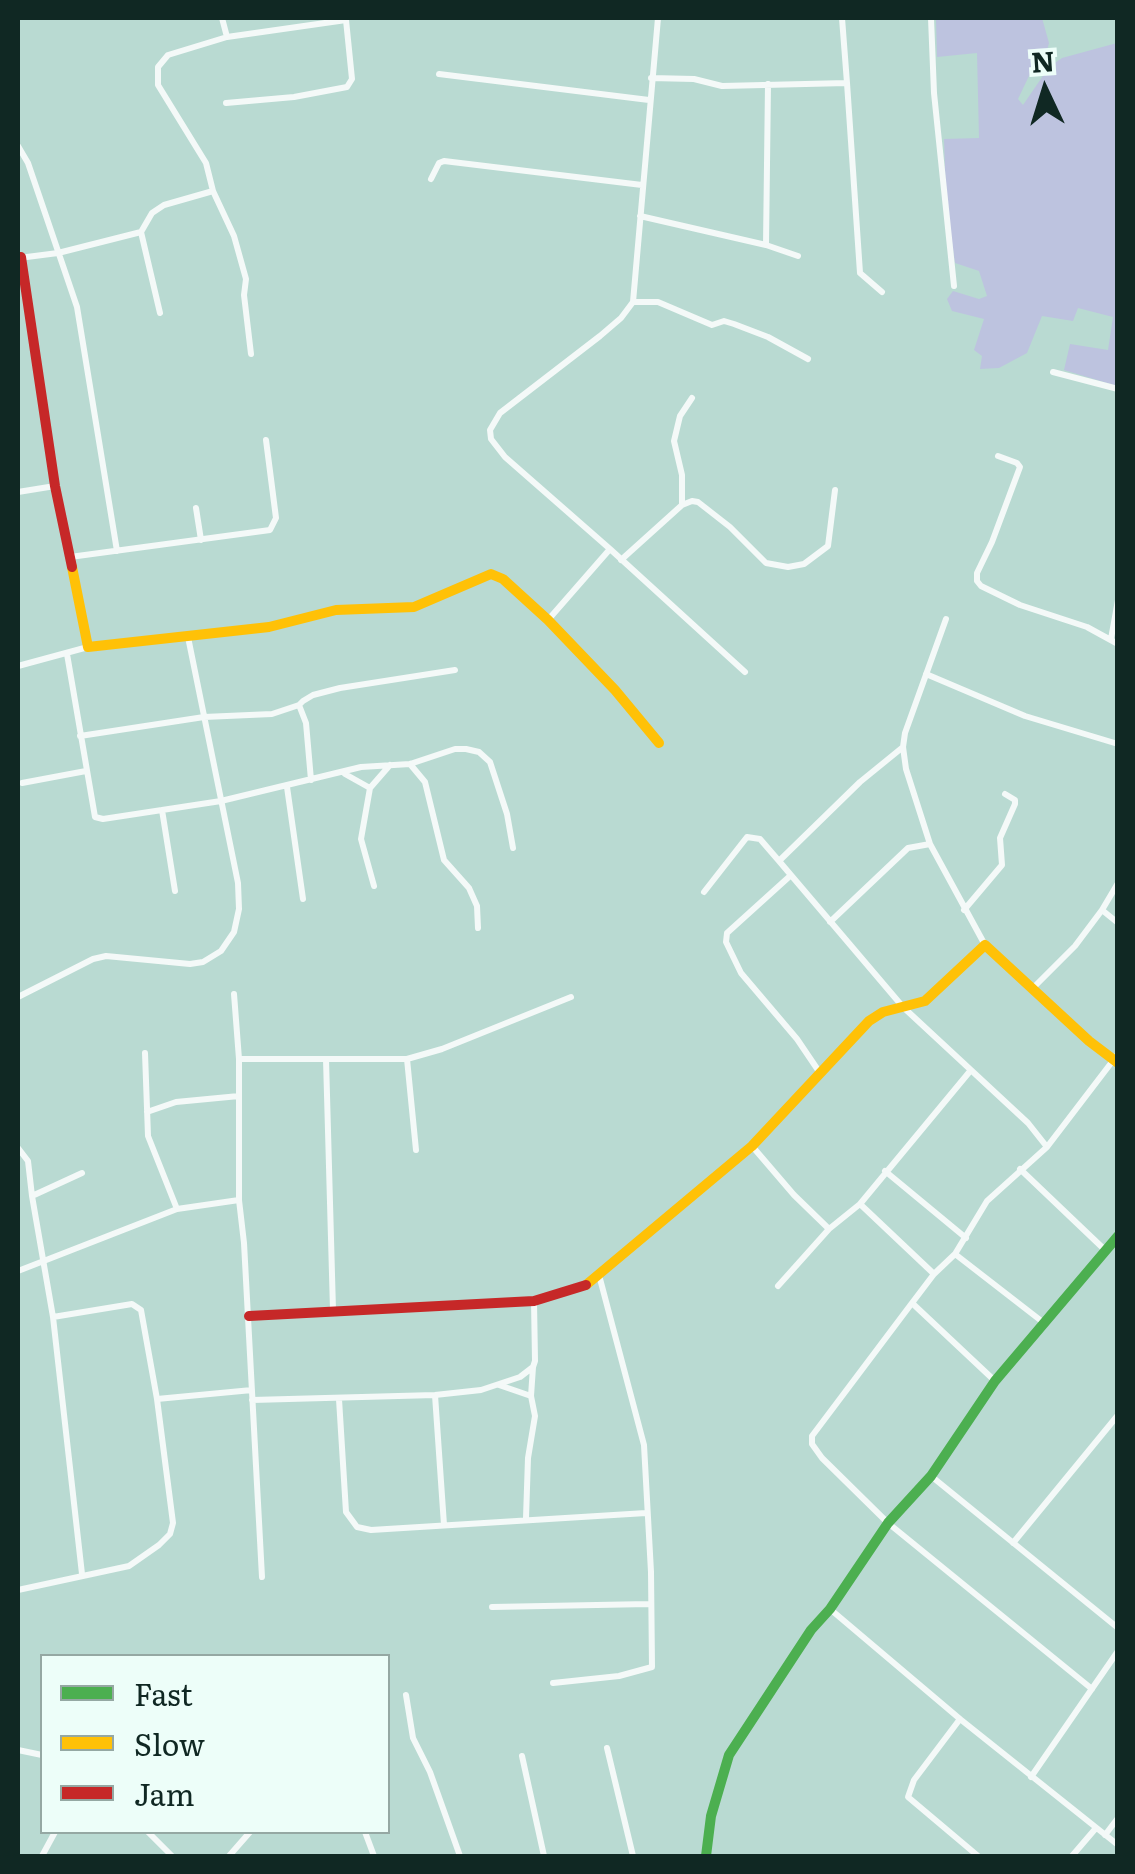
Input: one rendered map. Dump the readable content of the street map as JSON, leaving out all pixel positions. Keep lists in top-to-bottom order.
{
  "legend": ["Fast", "Slow", "Jam"],
  "north": "top"
}
